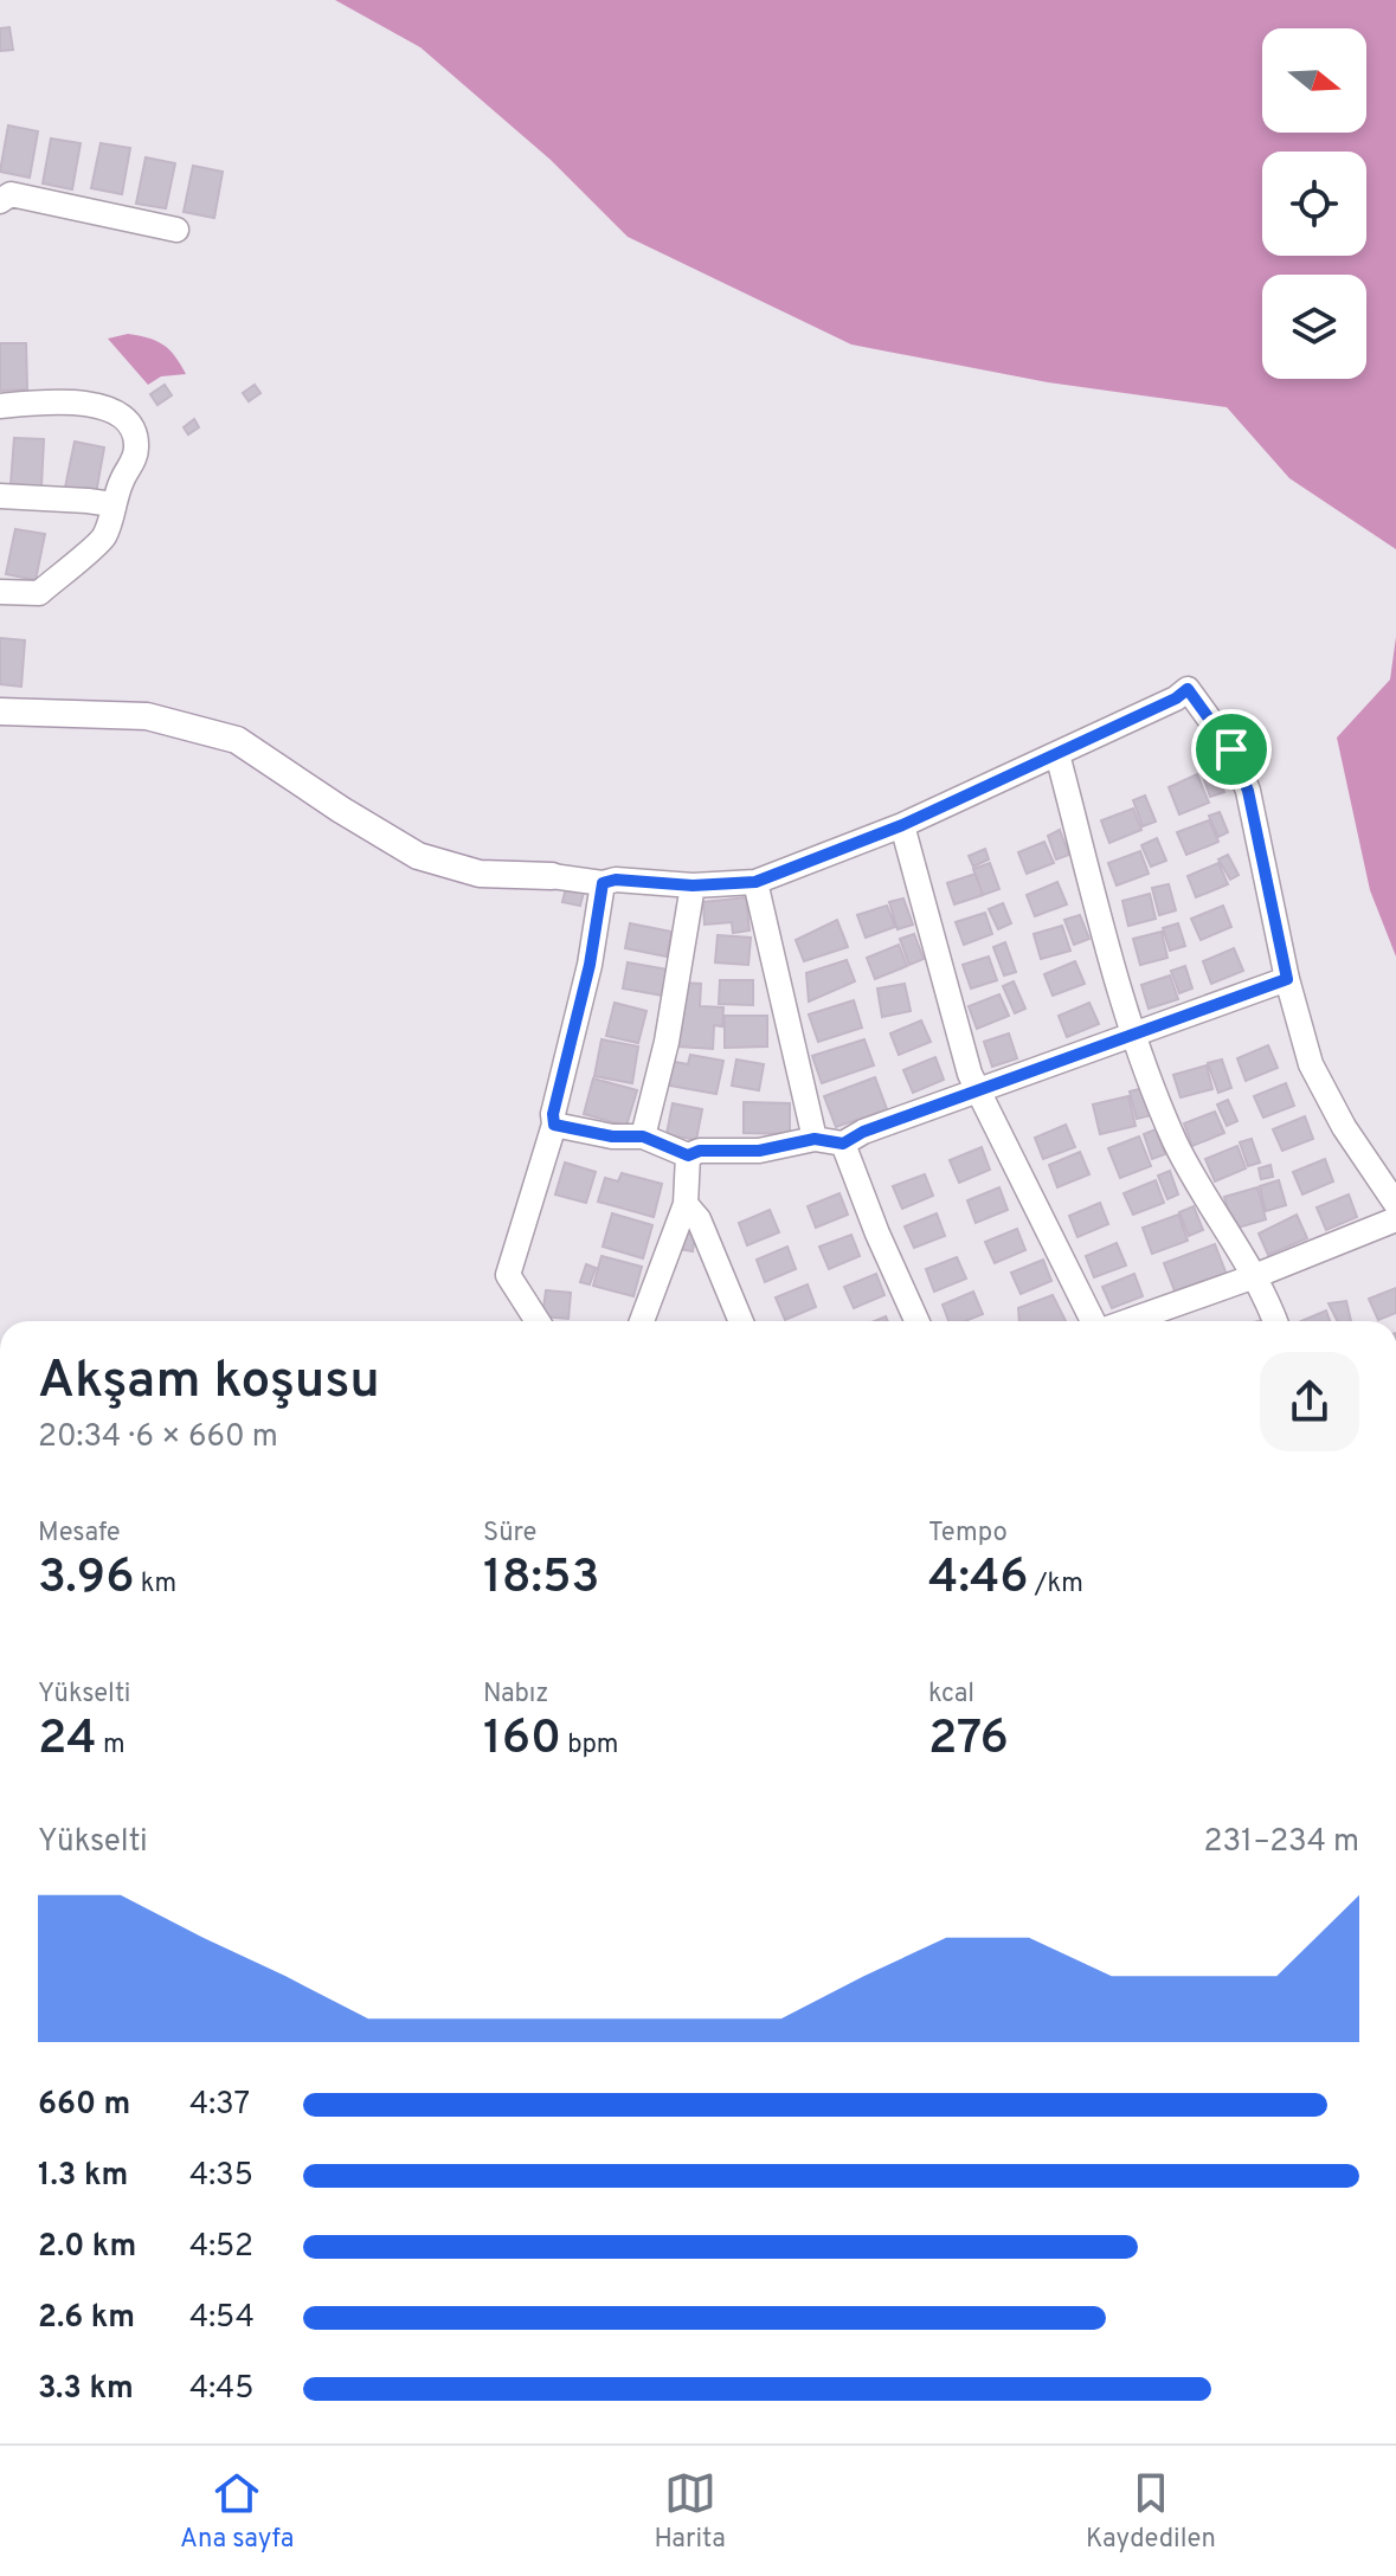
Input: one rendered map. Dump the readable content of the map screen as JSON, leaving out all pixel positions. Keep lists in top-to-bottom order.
{
  "north": "right",
  "page": {
    "heading": ["Akşam koşusu", "20:34 · 6 × 660 m"],
    "stats": [
      ["Mesafe", "3.96 km"],
      ["Süre", "18:53"],
      ["Tempo", "4:46 /km"],
      ["Yükselti", "24 m"],
      ["Nabız", "160 bpm"],
      ["kcal", "276"]
    ],
    "chart": ["Yükselti", "231–234 m"],
    "list": [
      {
        "name": "660 m",
        "note": "4:37"
      },
      {
        "name": "1.3 km",
        "note": "4:35"
      },
      {
        "name": "2.0 km",
        "note": "4:52"
      },
      {
        "name": "2.6 km",
        "note": "4:54"
      },
      {
        "name": "3.3 km",
        "note": "4:45"
      }
    ],
    "tabs": ["Ana sayfa", "Harita", "Kaydedilen"]
  }
}
